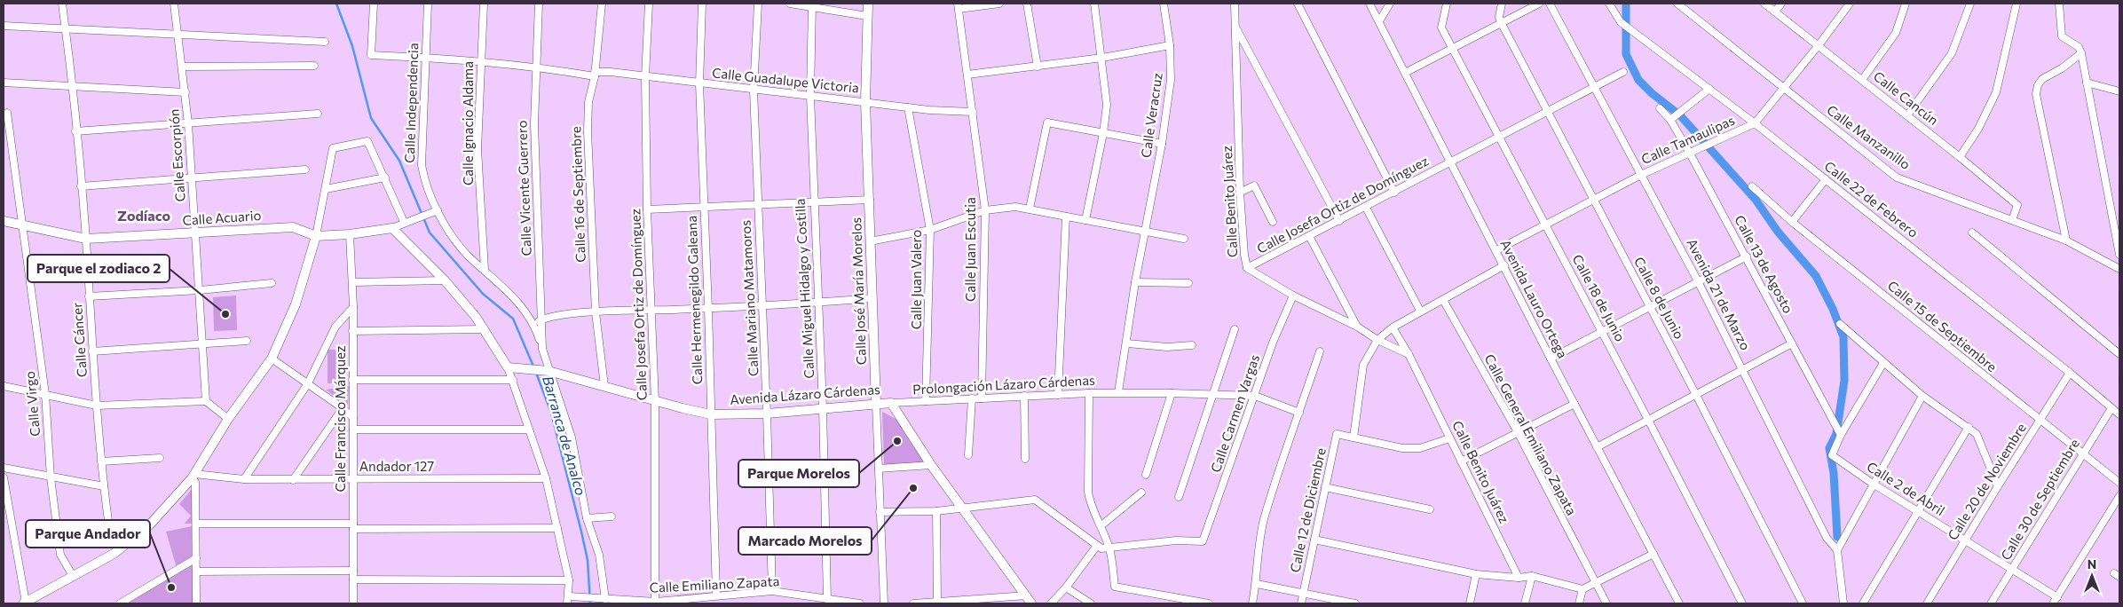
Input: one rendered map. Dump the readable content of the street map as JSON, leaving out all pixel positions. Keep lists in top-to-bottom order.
{
  "streets": {
    "street": [
      "Calle Guadalupe Victoria",
      "Calle Cancún",
      "Calle Independencia",
      "Calle Veracruz",
      "Calle Ignacio Aldama",
      "Calle Manzanillo",
      "Calle Tamaulipas",
      "Calle Escorpión",
      "Calle Vicente Guerrero",
      "Calle 16 de Septiembre",
      "Calle 22 de Febrero",
      "Calle Benito Juárez",
      "Calle Josefa Ortiz de Domínguez",
      "Calle Acuario",
      "Calle Juan Escutia",
      "Calle 13 de Agosto",
      "Calle Juan Valero",
      "Calle Miguel Hidalgo y Costilla",
      "Calle José María Morelos",
      "Avenida 21 de Marzo",
      "Calle Mariano Matamoros",
      "Calle 18 de Junio",
      "Calle 8 de Junio",
      "Avenida Lauro Ortega",
      "Calle Hermenegildo Galeana",
      "Calle 15 de Septiembre",
      "Calle Cáncer",
      "Prolongación Lázaro Cárdenas",
      "Avenida Lázaro Cárdenas",
      "Calle Virgo",
      "Calle Carmen Vargas",
      "Calle Francisco Márquez",
      "Calle General Emiliano Zapata",
      "Andador 127",
      "Calle 20 de Noviembre",
      "Calle 2 de Abril",
      "Calle 30 de Septiembre",
      "Calle 12 de Diciembre",
      "Calle Emiliano Zapata"
    ]
  },
  "crossings": [
    ["Calle Guadalupe Victoria", "Calle Independencia"],
    ["Calle Guadalupe Victoria", "Calle Ignacio Aldama"],
    ["Calle Guadalupe Victoria", "Calle Vicente Guerrero"],
    ["Calle Guadalupe Victoria", "Calle 16 de Septiembre"],
    ["Calle Guadalupe Victoria", "Calle Josefa Ortiz de Domínguez"],
    ["Calle Guadalupe Victoria", "Calle Juan Escutia"],
    ["Calle Guadalupe Victoria", "Calle Juan Valero"],
    ["Calle Guadalupe Victoria", "Calle Miguel Hidalgo y Costilla"],
    ["Calle Guadalupe Victoria", "Calle José María Morelos"],
    ["Calle Guadalupe Victoria", "Calle Mariano Matamoros"],
    ["Calle Guadalupe Victoria", "Calle Hermenegildo Galeana"],
    ["Calle Cancún", "Calle Manzanillo"],
    ["Calle Cancún", "Calle Tamaulipas"],
    ["Calle Independencia", "Calle Ignacio Aldama"],
    ["Calle Independencia", "Calle Vicente Guerrero"],
    ["Calle Independencia", "Calle Acuario"],
    ["Calle Veracruz", "Prolongación Lázaro Cárdenas"],
    ["Calle Manzanillo", "Calle Tamaulipas"],
    ["Calle Tamaulipas", "Calle 22 de Febrero"],
    ["Calle Tamaulipas", "Calle 13 de Agosto"],
    ["Calle Tamaulipas", "Avenida 21 de Marzo"],
    ["Calle Tamaulipas", "Calle 18 de Junio"],
    ["Calle Tamaulipas", "Calle 8 de Junio"],
    ["Calle Tamaulipas", "Avenida Lauro Ortega"],
    ["Calle Escorpión", "Calle Acuario"],
    ["Calle Vicente Guerrero", "Avenida Lázaro Cárdenas"],
    ["Calle Vicente Guerrero", "Calle Emiliano Zapata"],
    ["Calle 16 de Septiembre", "Avenida Lázaro Cárdenas"],
    ["Calle 22 de Febrero", "Calle 20 de Noviembre"],
    ["Calle 22 de Febrero", "Calle 30 de Septiembre"],
    ["Calle Benito Juárez", "Calle Josefa Ortiz de Domínguez"],
    ["Calle Benito Juárez", "Calle Carmen Vargas"],
    ["Calle Josefa Ortiz de Domínguez", "Avenida 21 de Marzo"],
    ["Calle Josefa Ortiz de Domínguez", "Calle 18 de Junio"],
    ["Calle Josefa Ortiz de Domínguez", "Calle 8 de Junio"],
    ["Calle Josefa Ortiz de Domínguez", "Avenida Lauro Ortega"],
    ["Calle Josefa Ortiz de Domínguez", "Avenida Lázaro Cárdenas"],
    ["Calle Josefa Ortiz de Domínguez", "Calle Emiliano Zapata"],
    ["Calle Acuario", "Calle Cáncer"],
    ["Calle Acuario", "Calle Virgo"],
    ["Calle Acuario", "Calle Francisco Márquez"],
    ["Calle Juan Escutia", "Prolongación Lázaro Cárdenas"],
    ["Calle 13 de Agosto", "Calle 2 de Abril"],
    ["Calle Juan Valero", "Prolongación Lázaro Cárdenas"],
    ["Calle Miguel Hidalgo y Costilla", "Avenida Lázaro Cárdenas"],
    ["Calle Miguel Hidalgo y Costilla", "Calle Emiliano Zapata"],
    ["Calle José María Morelos", "Avenida Lázaro Cárdenas"],
    ["Calle Mariano Matamoros", "Avenida Lázaro Cárdenas"],
    ["Calle Mariano Matamoros", "Calle Emiliano Zapata"],
    ["Calle Hermenegildo Galeana", "Avenida Lázaro Cárdenas"],
    ["Calle Hermenegildo Galeana", "Calle Emiliano Zapata"],
    ["Calle 15 de Septiembre", "Calle 20 de Noviembre"],
    ["Calle 15 de Septiembre", "Calle 30 de Septiembre"],
    ["Prolongación Lázaro Cárdenas", "Avenida Lázaro Cárdenas"],
    ["Prolongación Lázaro Cárdenas", "Calle Carmen Vargas"],
    ["Calle Francisco Márquez", "Andador 127"],
    ["Calle 20 de Noviembre", "Calle 2 de Abril"],
    ["Calle 2 de Abril", "Calle 30 de Septiembre"]
  ],
  "districts": ["Zodíaco"],
  "water": ["Barranca de Analco"],
  "places": [
    "Parque el zodiaco 2",
    "Parque Morelos",
    "Marcado Morelos",
    "Parque Andador"
  ],
  "north": "top"
}
